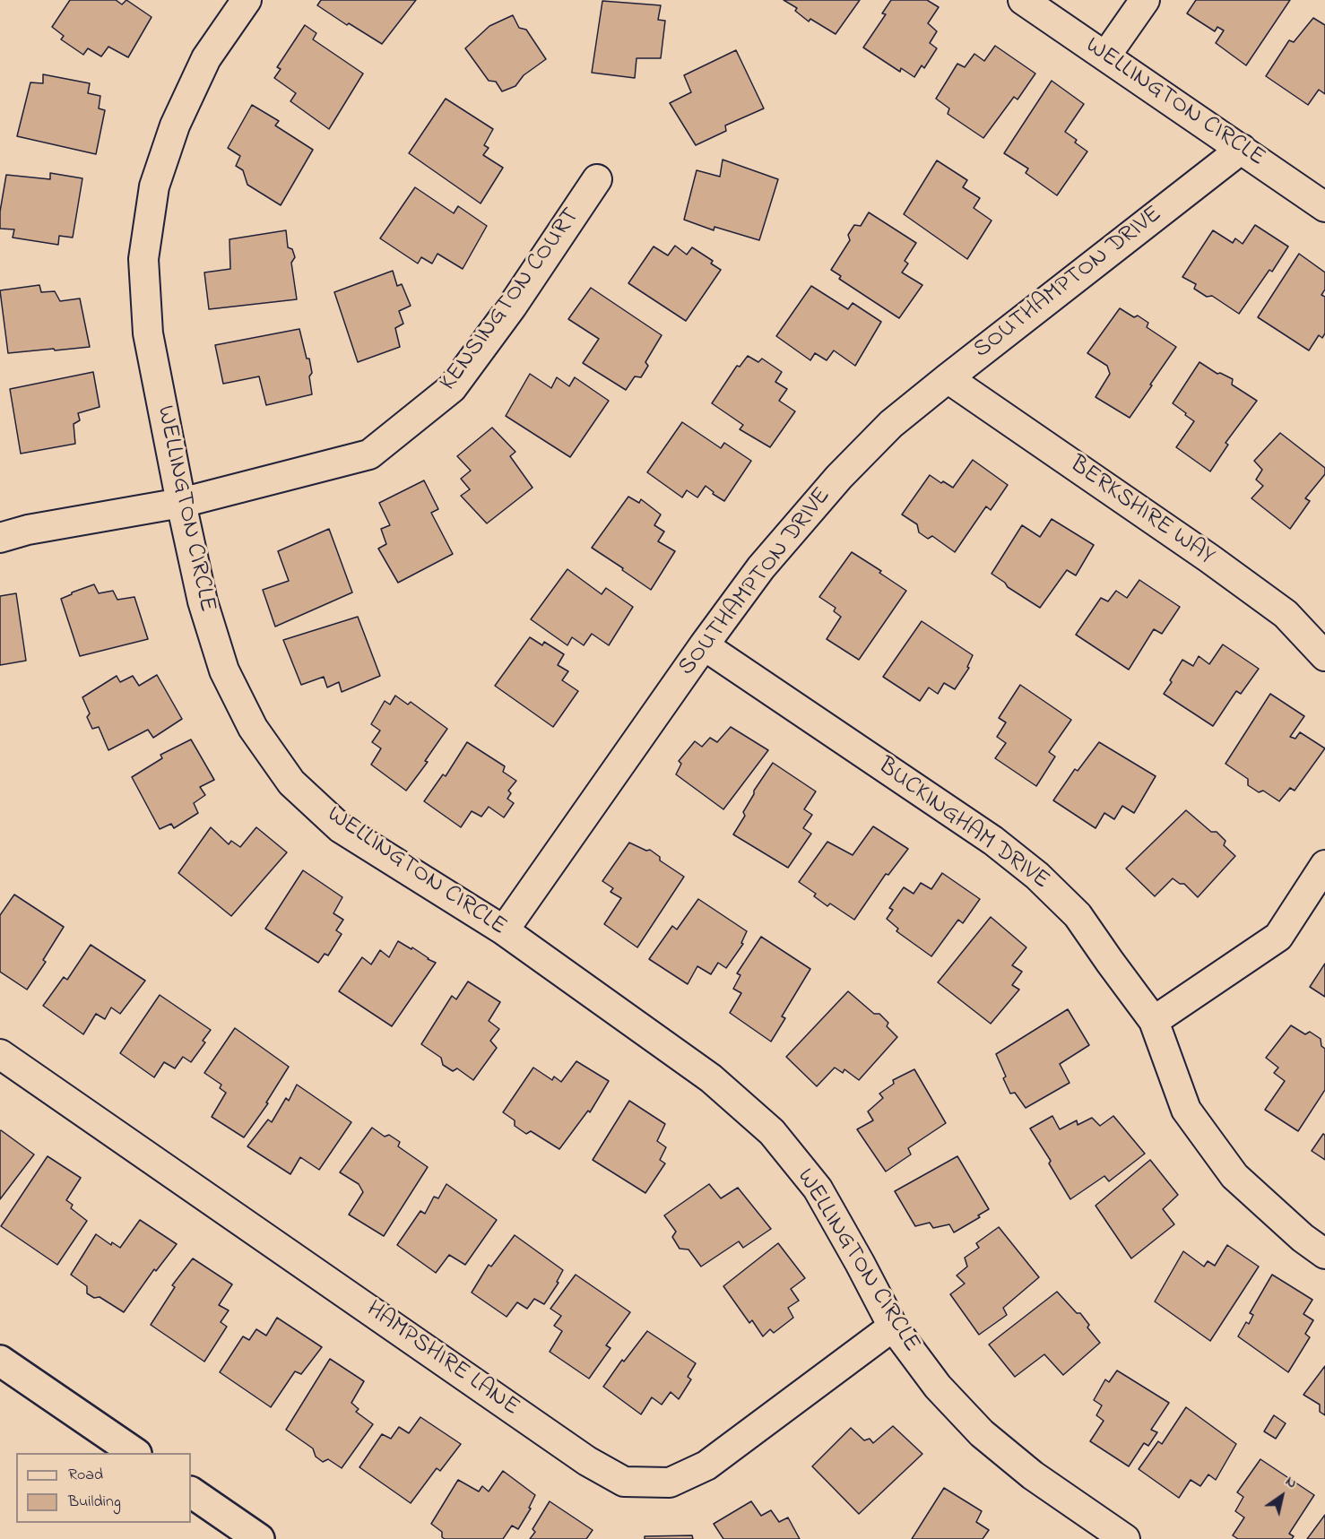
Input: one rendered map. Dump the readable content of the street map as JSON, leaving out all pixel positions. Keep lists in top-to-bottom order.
{
  "streets": {
    "street": [
      "WELLINGTON CIRCLE",
      "SOUTHAMPTON DRIVE",
      "KENSINGTON COURT",
      "BERKSHIRE WAY",
      "BUCKINGHAM DRIVE",
      "HAMPSHIRE LANE"
    ]
  },
  "crossings": [
    ["WELLINGTON CIRCLE", "SOUTHAMPTON DRIVE"],
    ["WELLINGTON CIRCLE", "KENSINGTON COURT"],
    ["WELLINGTON CIRCLE", "HAMPSHIRE LANE"],
    ["SOUTHAMPTON DRIVE", "BERKSHIRE WAY"],
    ["SOUTHAMPTON DRIVE", "BUCKINGHAM DRIVE"]
  ],
  "legend": ["Road", "Building"],
  "north": "top right"
}
